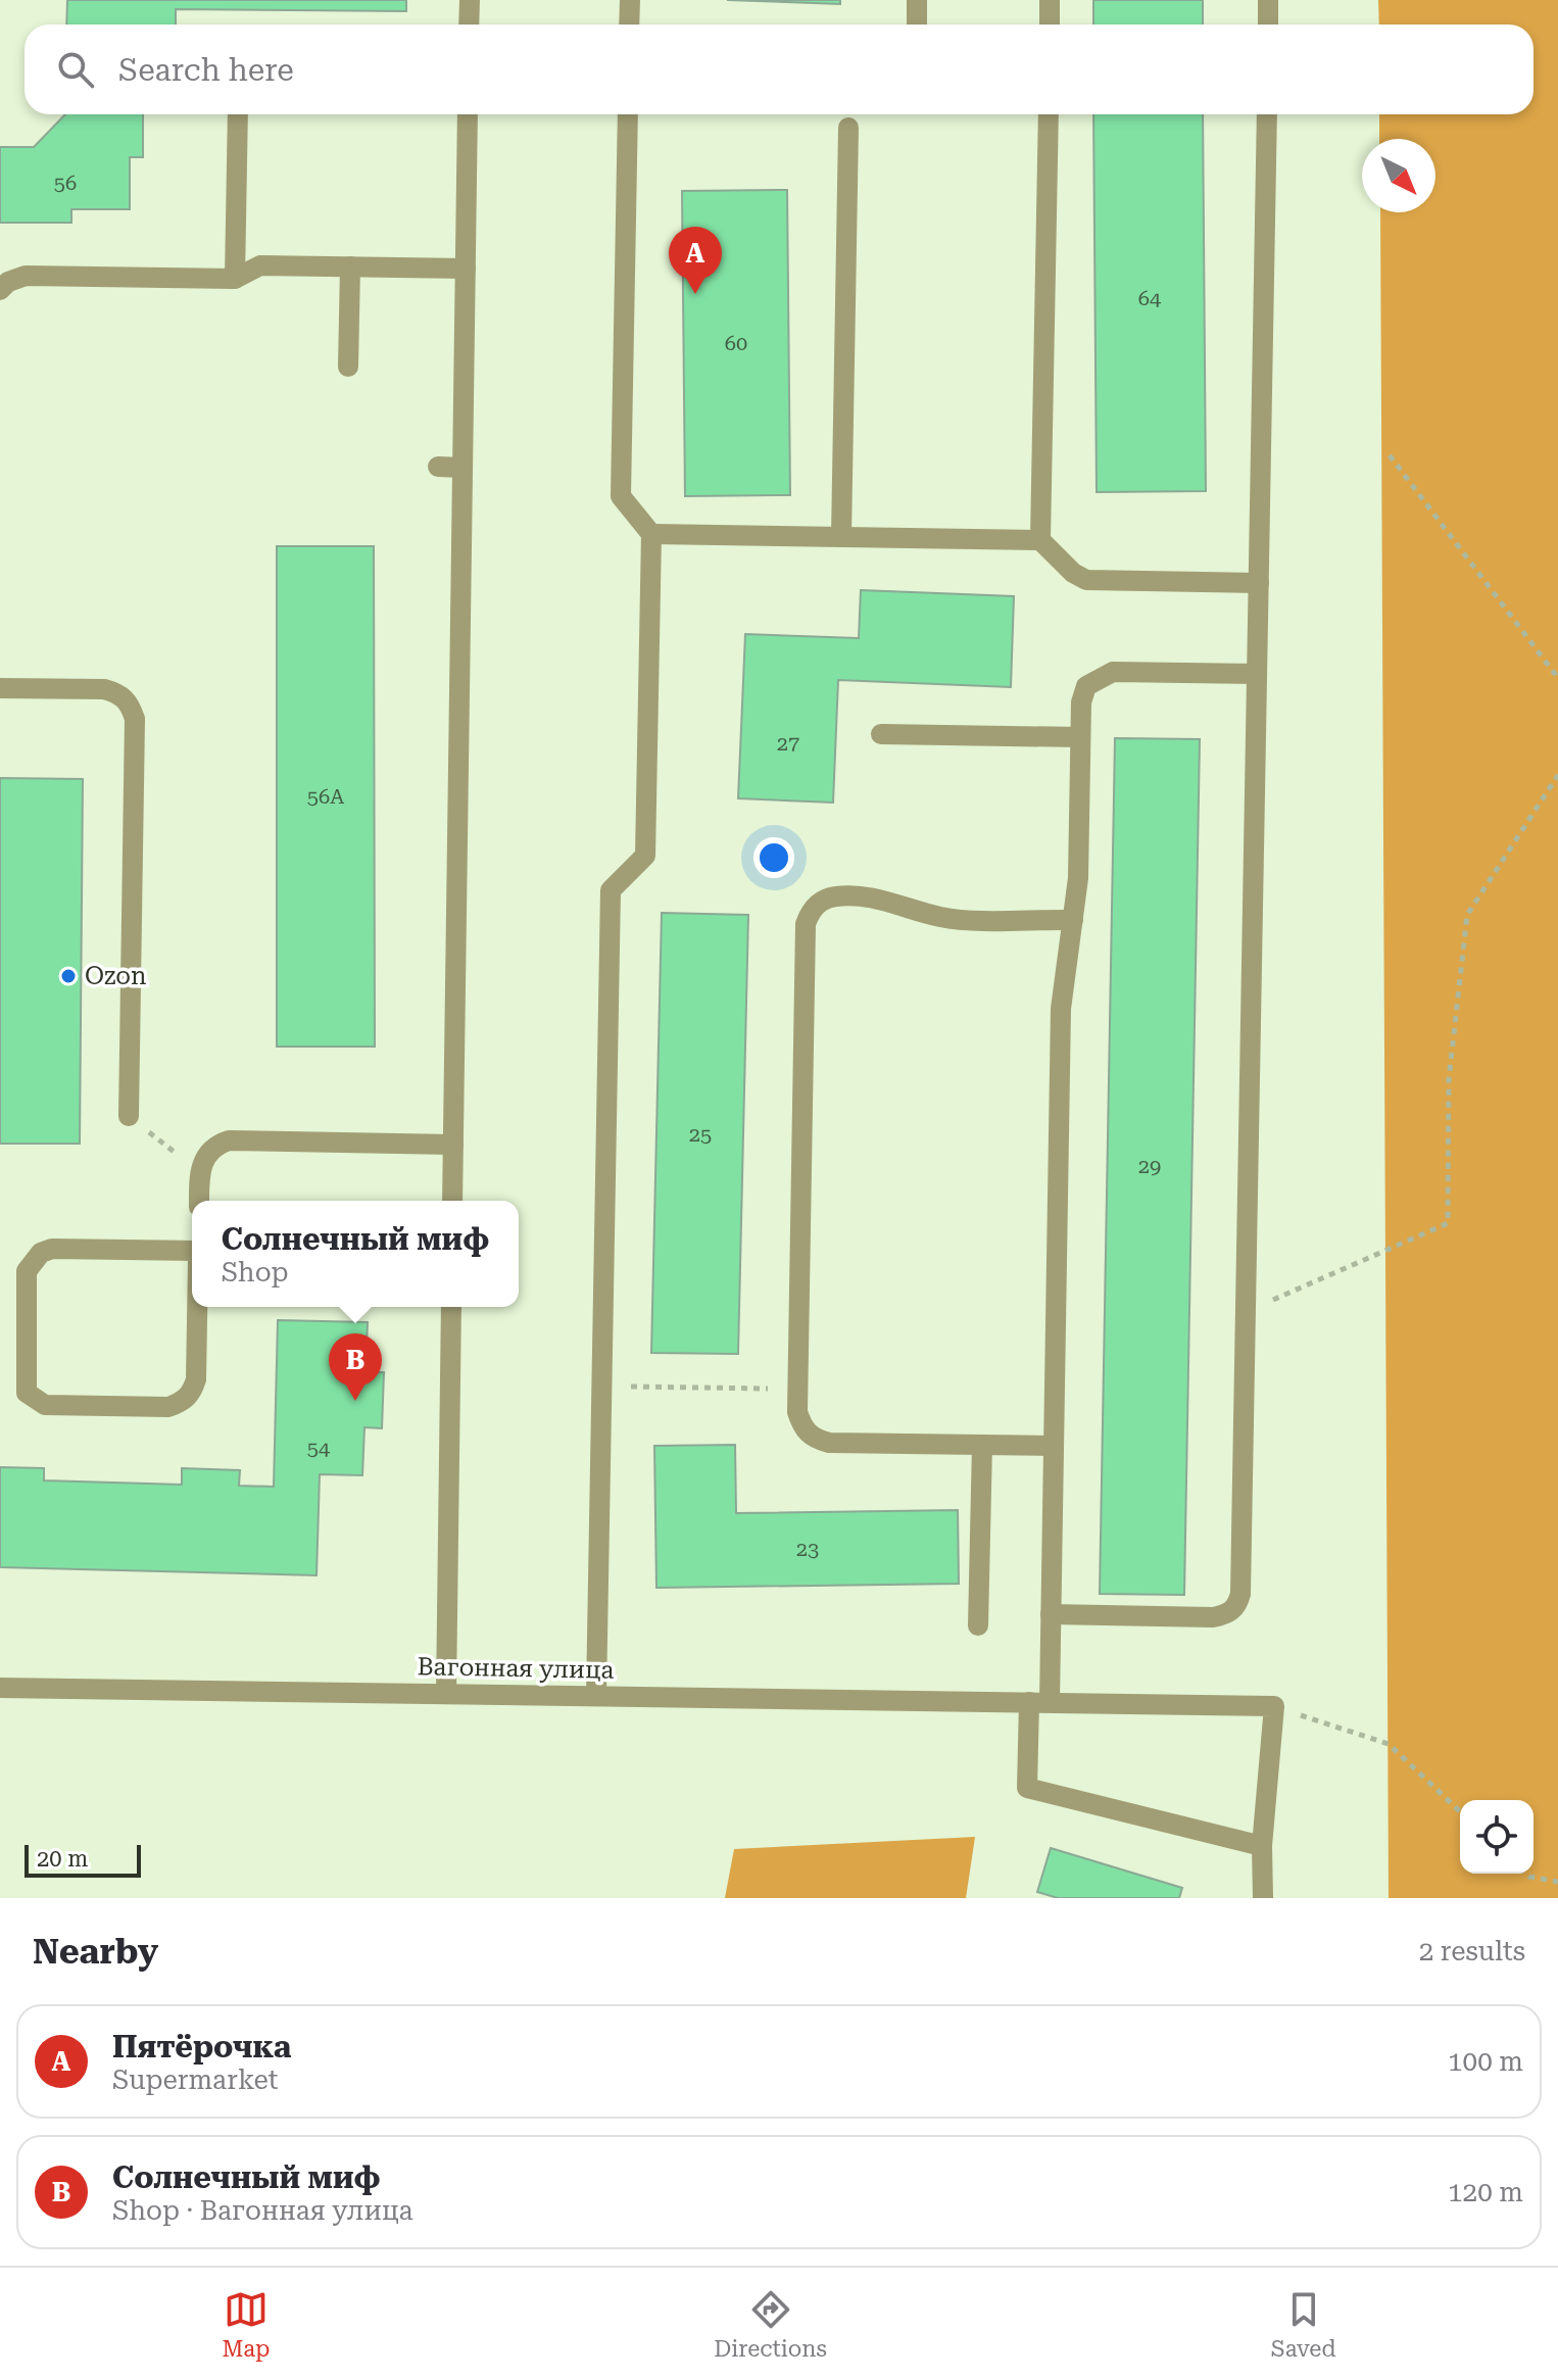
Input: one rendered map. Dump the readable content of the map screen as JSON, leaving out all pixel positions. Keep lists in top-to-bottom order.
{
  "streets": {
    "street": ["Вагонная улица"]
  },
  "places": ["Ozon"],
  "house_numbers": [
    "56",
    "64",
    "60",
    "27",
    "56А",
    "25",
    "29",
    "54",
    "23"
  ],
  "scale_bar": "20 m",
  "north": "bottom right",
  "page": {
    "search": "Search here",
    "pins": ["A", "B"],
    "popup": ["Солнечный миф", "Shop"],
    "scale": "20 m",
    "heading": ["Nearby", "2 results"],
    "list": [
      {
        "mark": "A",
        "name": "Пятёрочка",
        "note": "Supermarket",
        "value": "100 m"
      },
      {
        "mark": "B",
        "name": "Солнечный миф",
        "note": "Shop · Вагонная улица",
        "value": "120 m"
      }
    ],
    "nav": ["Map", "Directions", "Saved"]
  }
}
